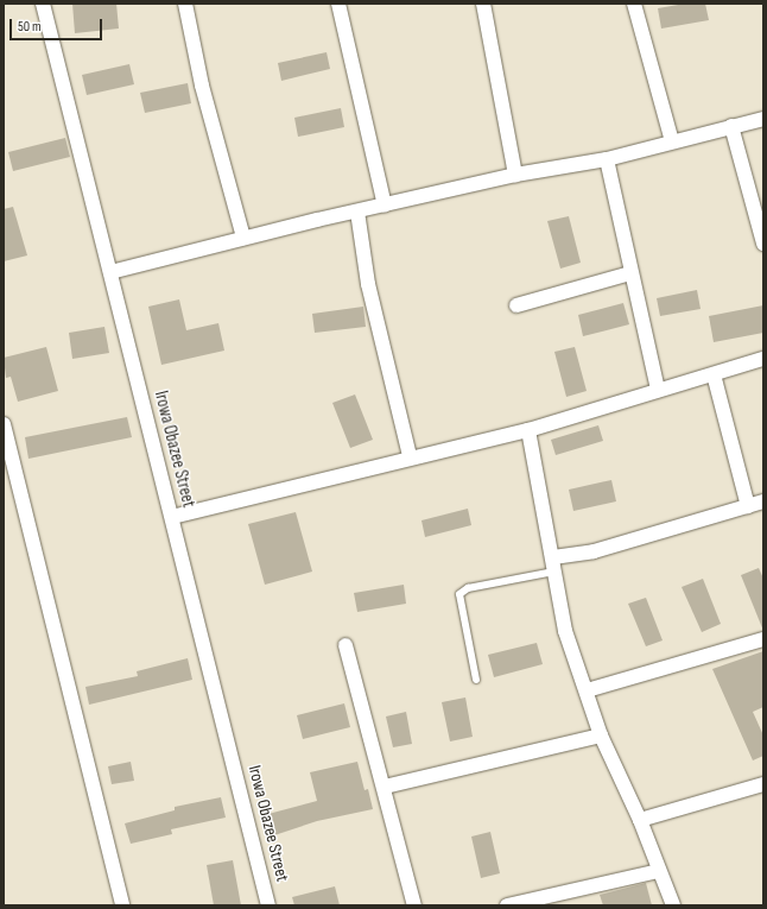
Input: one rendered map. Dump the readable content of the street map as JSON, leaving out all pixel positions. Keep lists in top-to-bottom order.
{
  "streets": {
    "street": ["Irowa Obazee Street"]
  },
  "scale_bar": "50 m"
}
